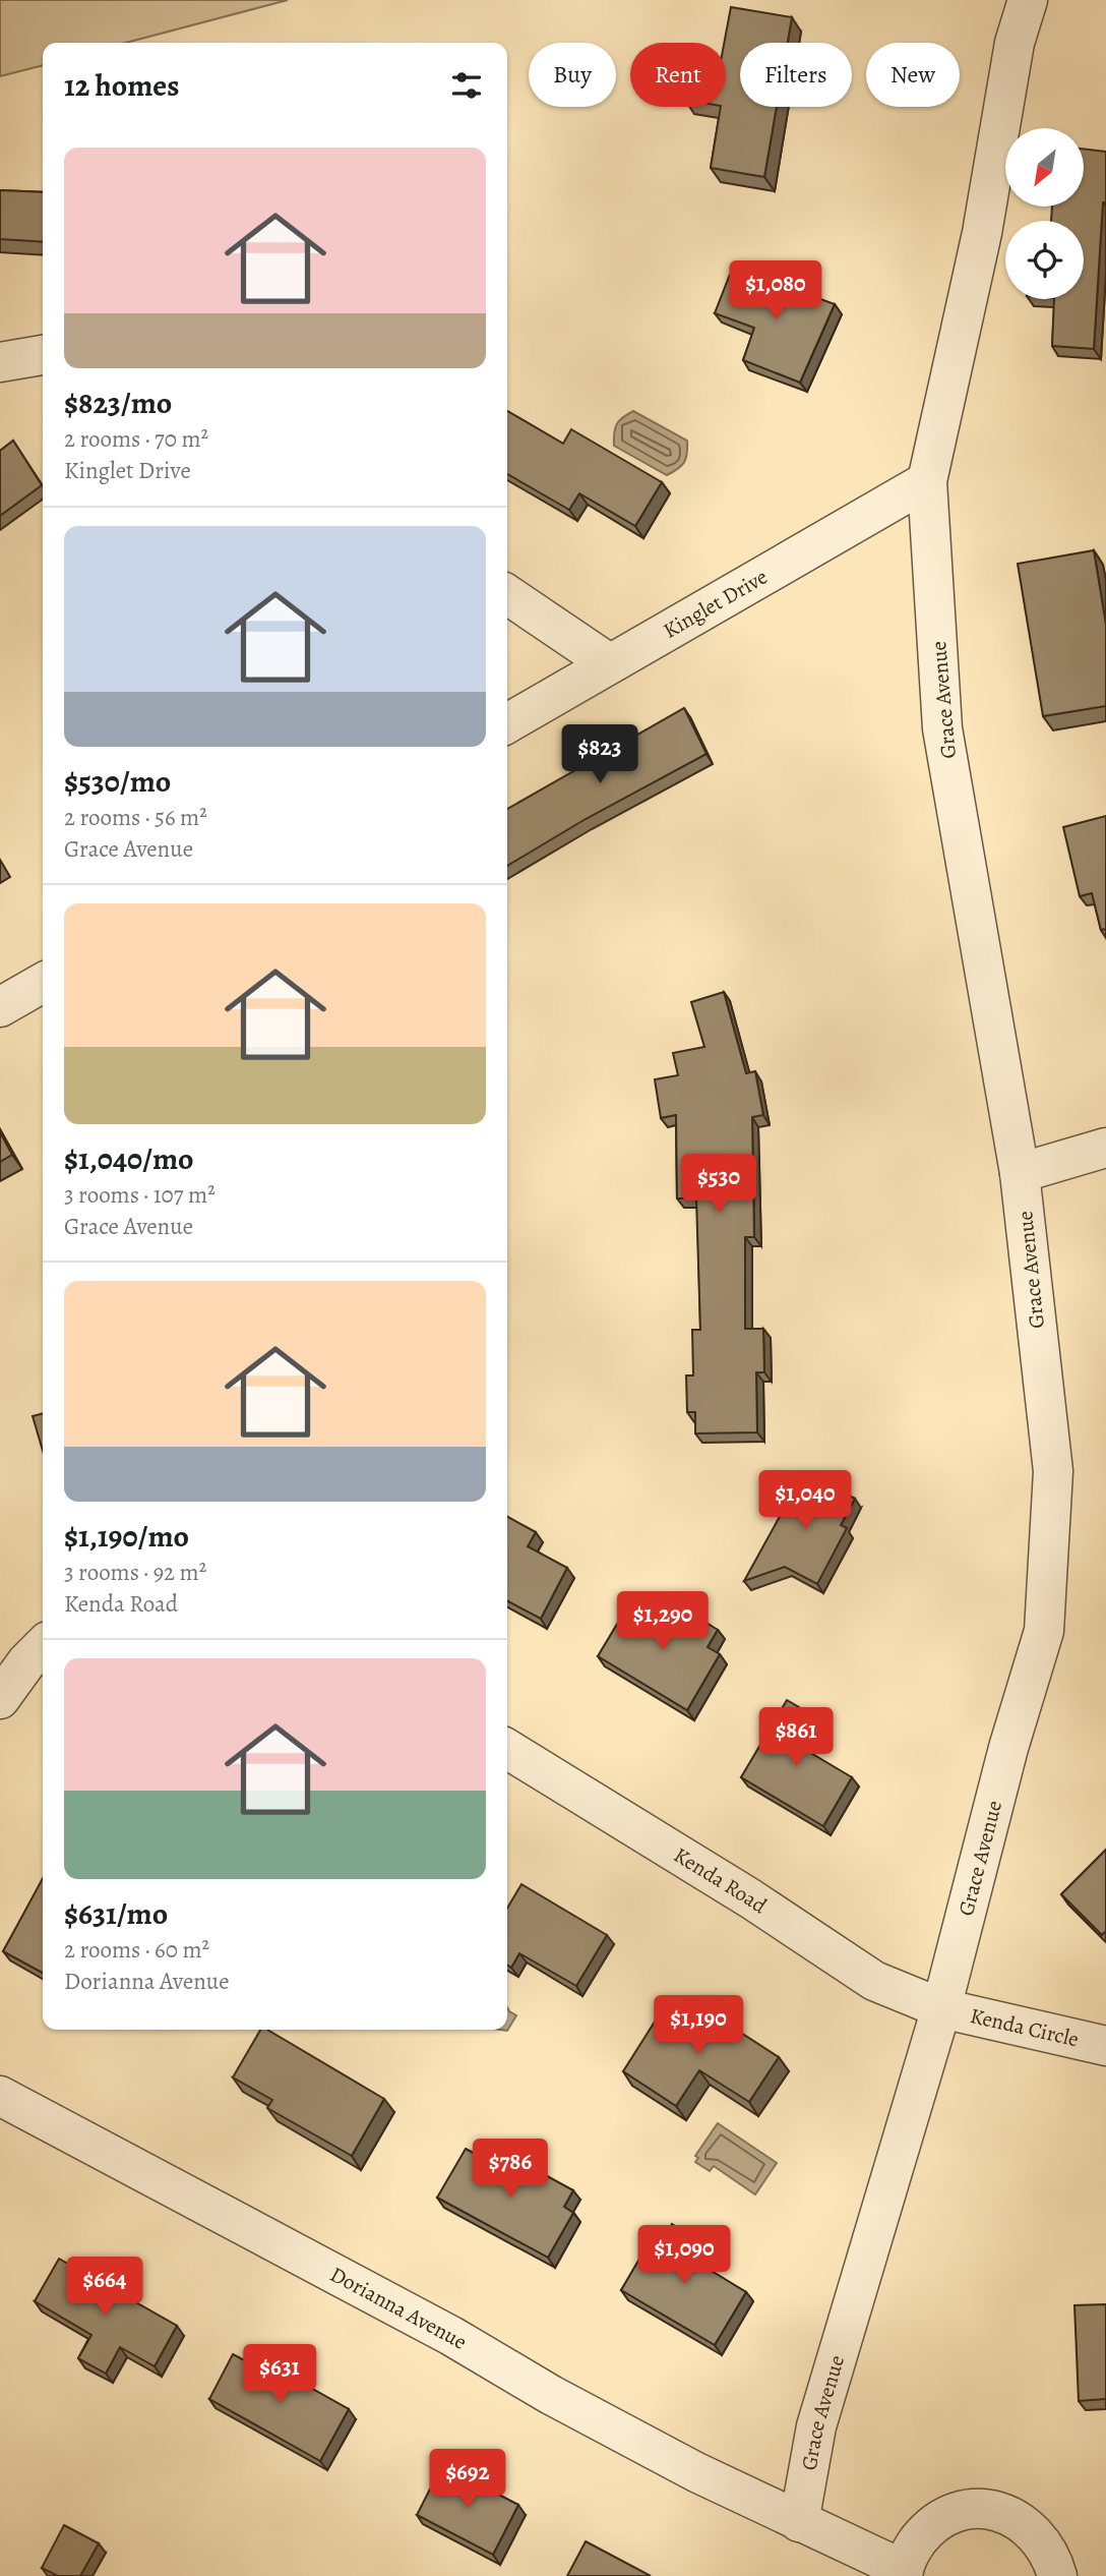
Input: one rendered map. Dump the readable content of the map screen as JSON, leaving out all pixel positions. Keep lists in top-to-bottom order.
{
  "streets": {
    "street": [
      "Kinglet Drive",
      "Grace Avenue",
      "Kenda Road",
      "Kenda Circle",
      "Dorianna Avenue"
    ]
  },
  "crossings": [
    ["Kinglet Drive", "Grace Avenue"],
    ["Grace Avenue", "Kenda Road"],
    ["Grace Avenue", "Kenda Circle"],
    ["Grace Avenue", "Dorianna Avenue"],
    ["Kenda Road", "Kenda Circle"]
  ],
  "north": "bottom left",
  "page": {
    "chip": [
      "Buy",
      "Rent",
      "Filters",
      "New"
    ],
    "heading": "12 homes",
    "list": [
      {
        "name": "$823/mo",
        "note": "2 rooms · 70 m² · Kinglet Drive"
      },
      {
        "name": "$530/mo",
        "note": "2 rooms · 56 m² · Grace Avenue"
      },
      {
        "name": "$1,040/mo",
        "note": "3 rooms · 107 m² · Grace Avenue"
      },
      {
        "name": "$1,190/mo",
        "note": "3 rooms · 92 m² · Kenda Road"
      },
      {
        "name": "$631/mo",
        "note": "2 rooms · 60 m² · Dorianna Avenue"
      }
    ],
    "price": [
      "$1,080",
      "$823",
      "$530",
      "$1,040",
      "$1,290",
      "$861",
      "$1,190",
      "$786",
      "$1,090",
      "$664",
      "$631",
      "$692"
    ]
  }
}
